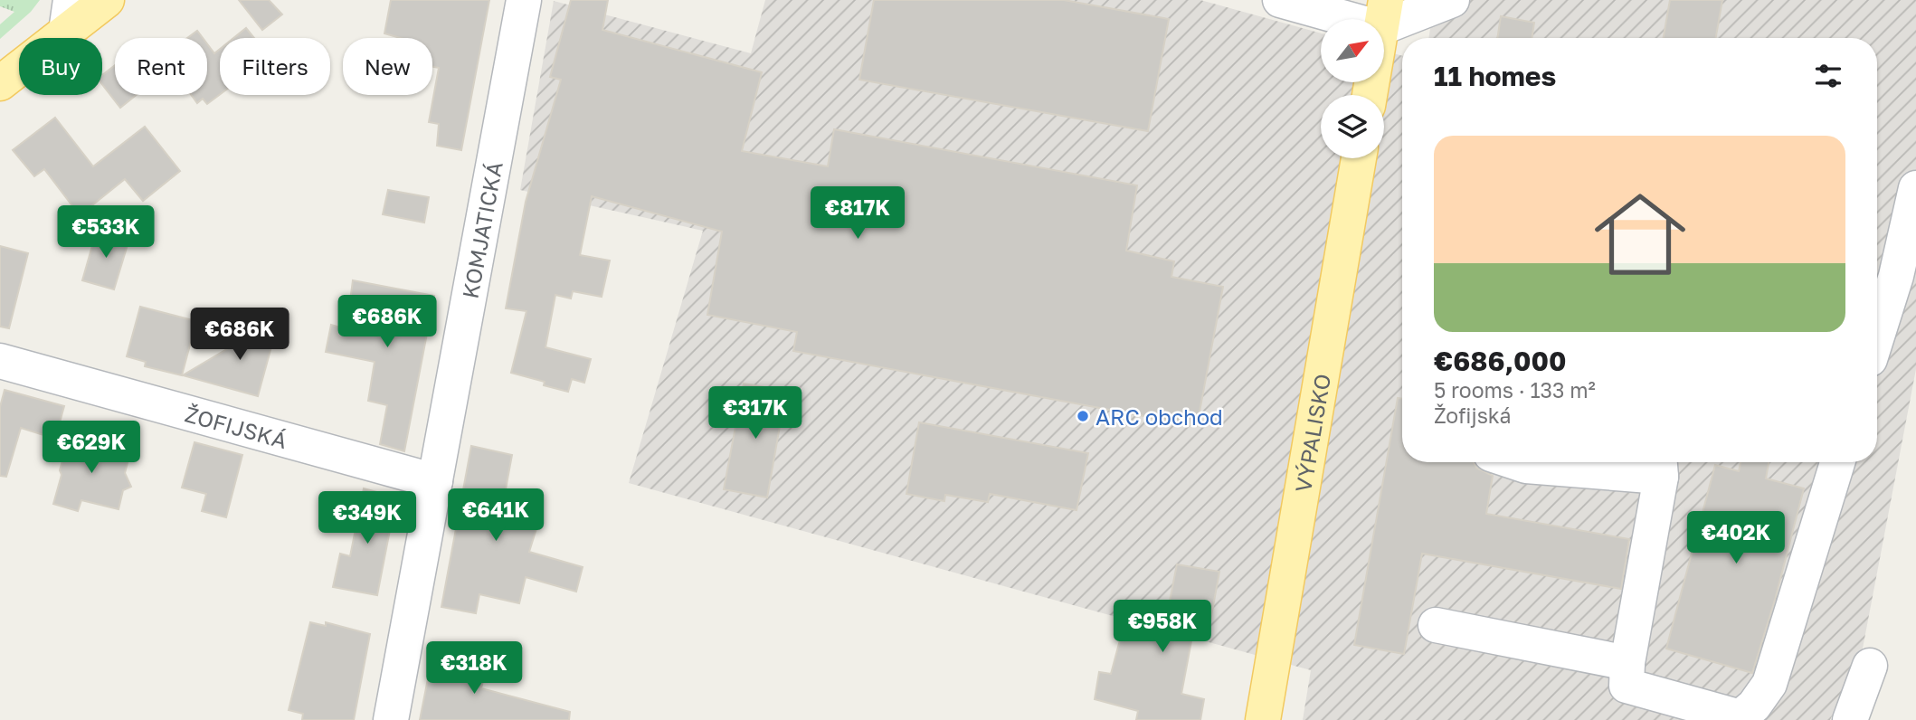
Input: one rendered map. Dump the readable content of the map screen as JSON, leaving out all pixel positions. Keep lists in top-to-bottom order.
{
  "streets": {
    "main road": ["VÝPALISKO"],
    "street": ["KOMJATICKÁ", "ŽOFIJSKÁ"]
  },
  "crossings": [
    ["KOMJATICKÁ", "ŽOFIJSKÁ"]
  ],
  "places": ["ARC obchod"],
  "north": "top right",
  "page": {
    "chip": [
      "Buy",
      "Rent",
      "Filters",
      "New"
    ],
    "heading": "11 homes",
    "list": [
      {
        "name": "€686,000",
        "note": "5 rooms · 133 m² · Žofijská"
      }
    ],
    "price": [
      "€817K",
      "€533K",
      "€686K",
      "€686K",
      "€317K",
      "€629K",
      "€641K",
      "€349K",
      "€402K",
      "€958K",
      "€318K"
    ]
  }
}
